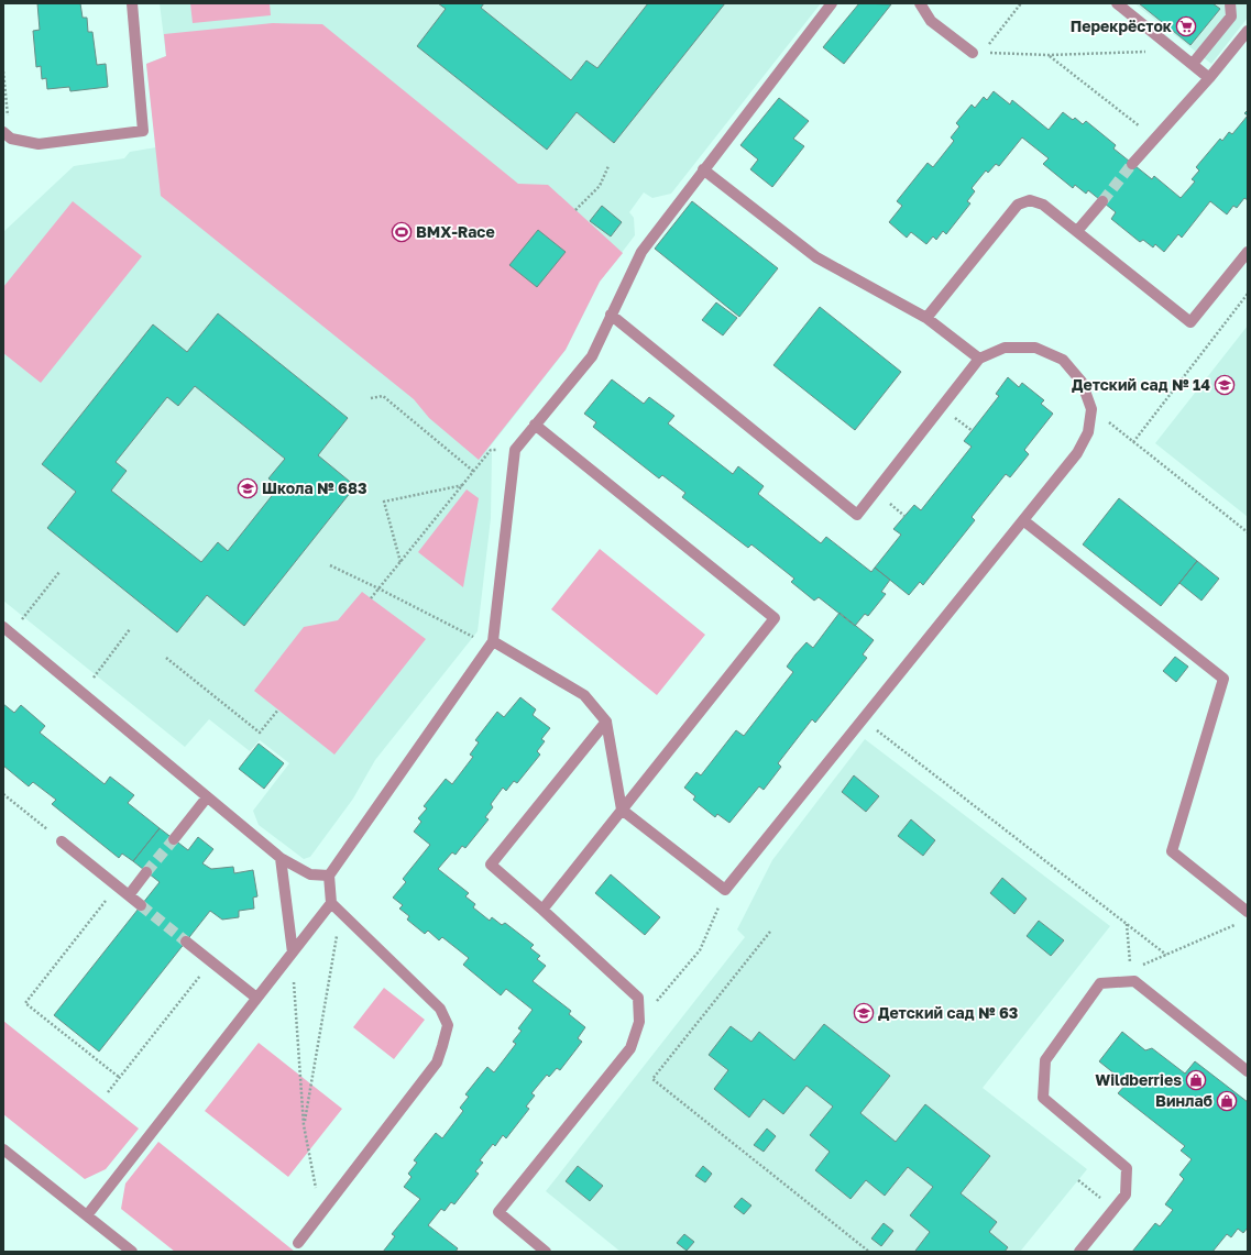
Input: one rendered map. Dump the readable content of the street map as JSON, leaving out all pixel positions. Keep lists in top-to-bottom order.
{
  "places": {
    "supermarket": ["Перекрёсток"],
    "sports": ["BMX-Race"],
    "school or university": ["Детский сад № 14", "Школа № 683", "Детский сад № 63"],
    "shop": ["Wildberries", "Винлаб"]
  }
}
